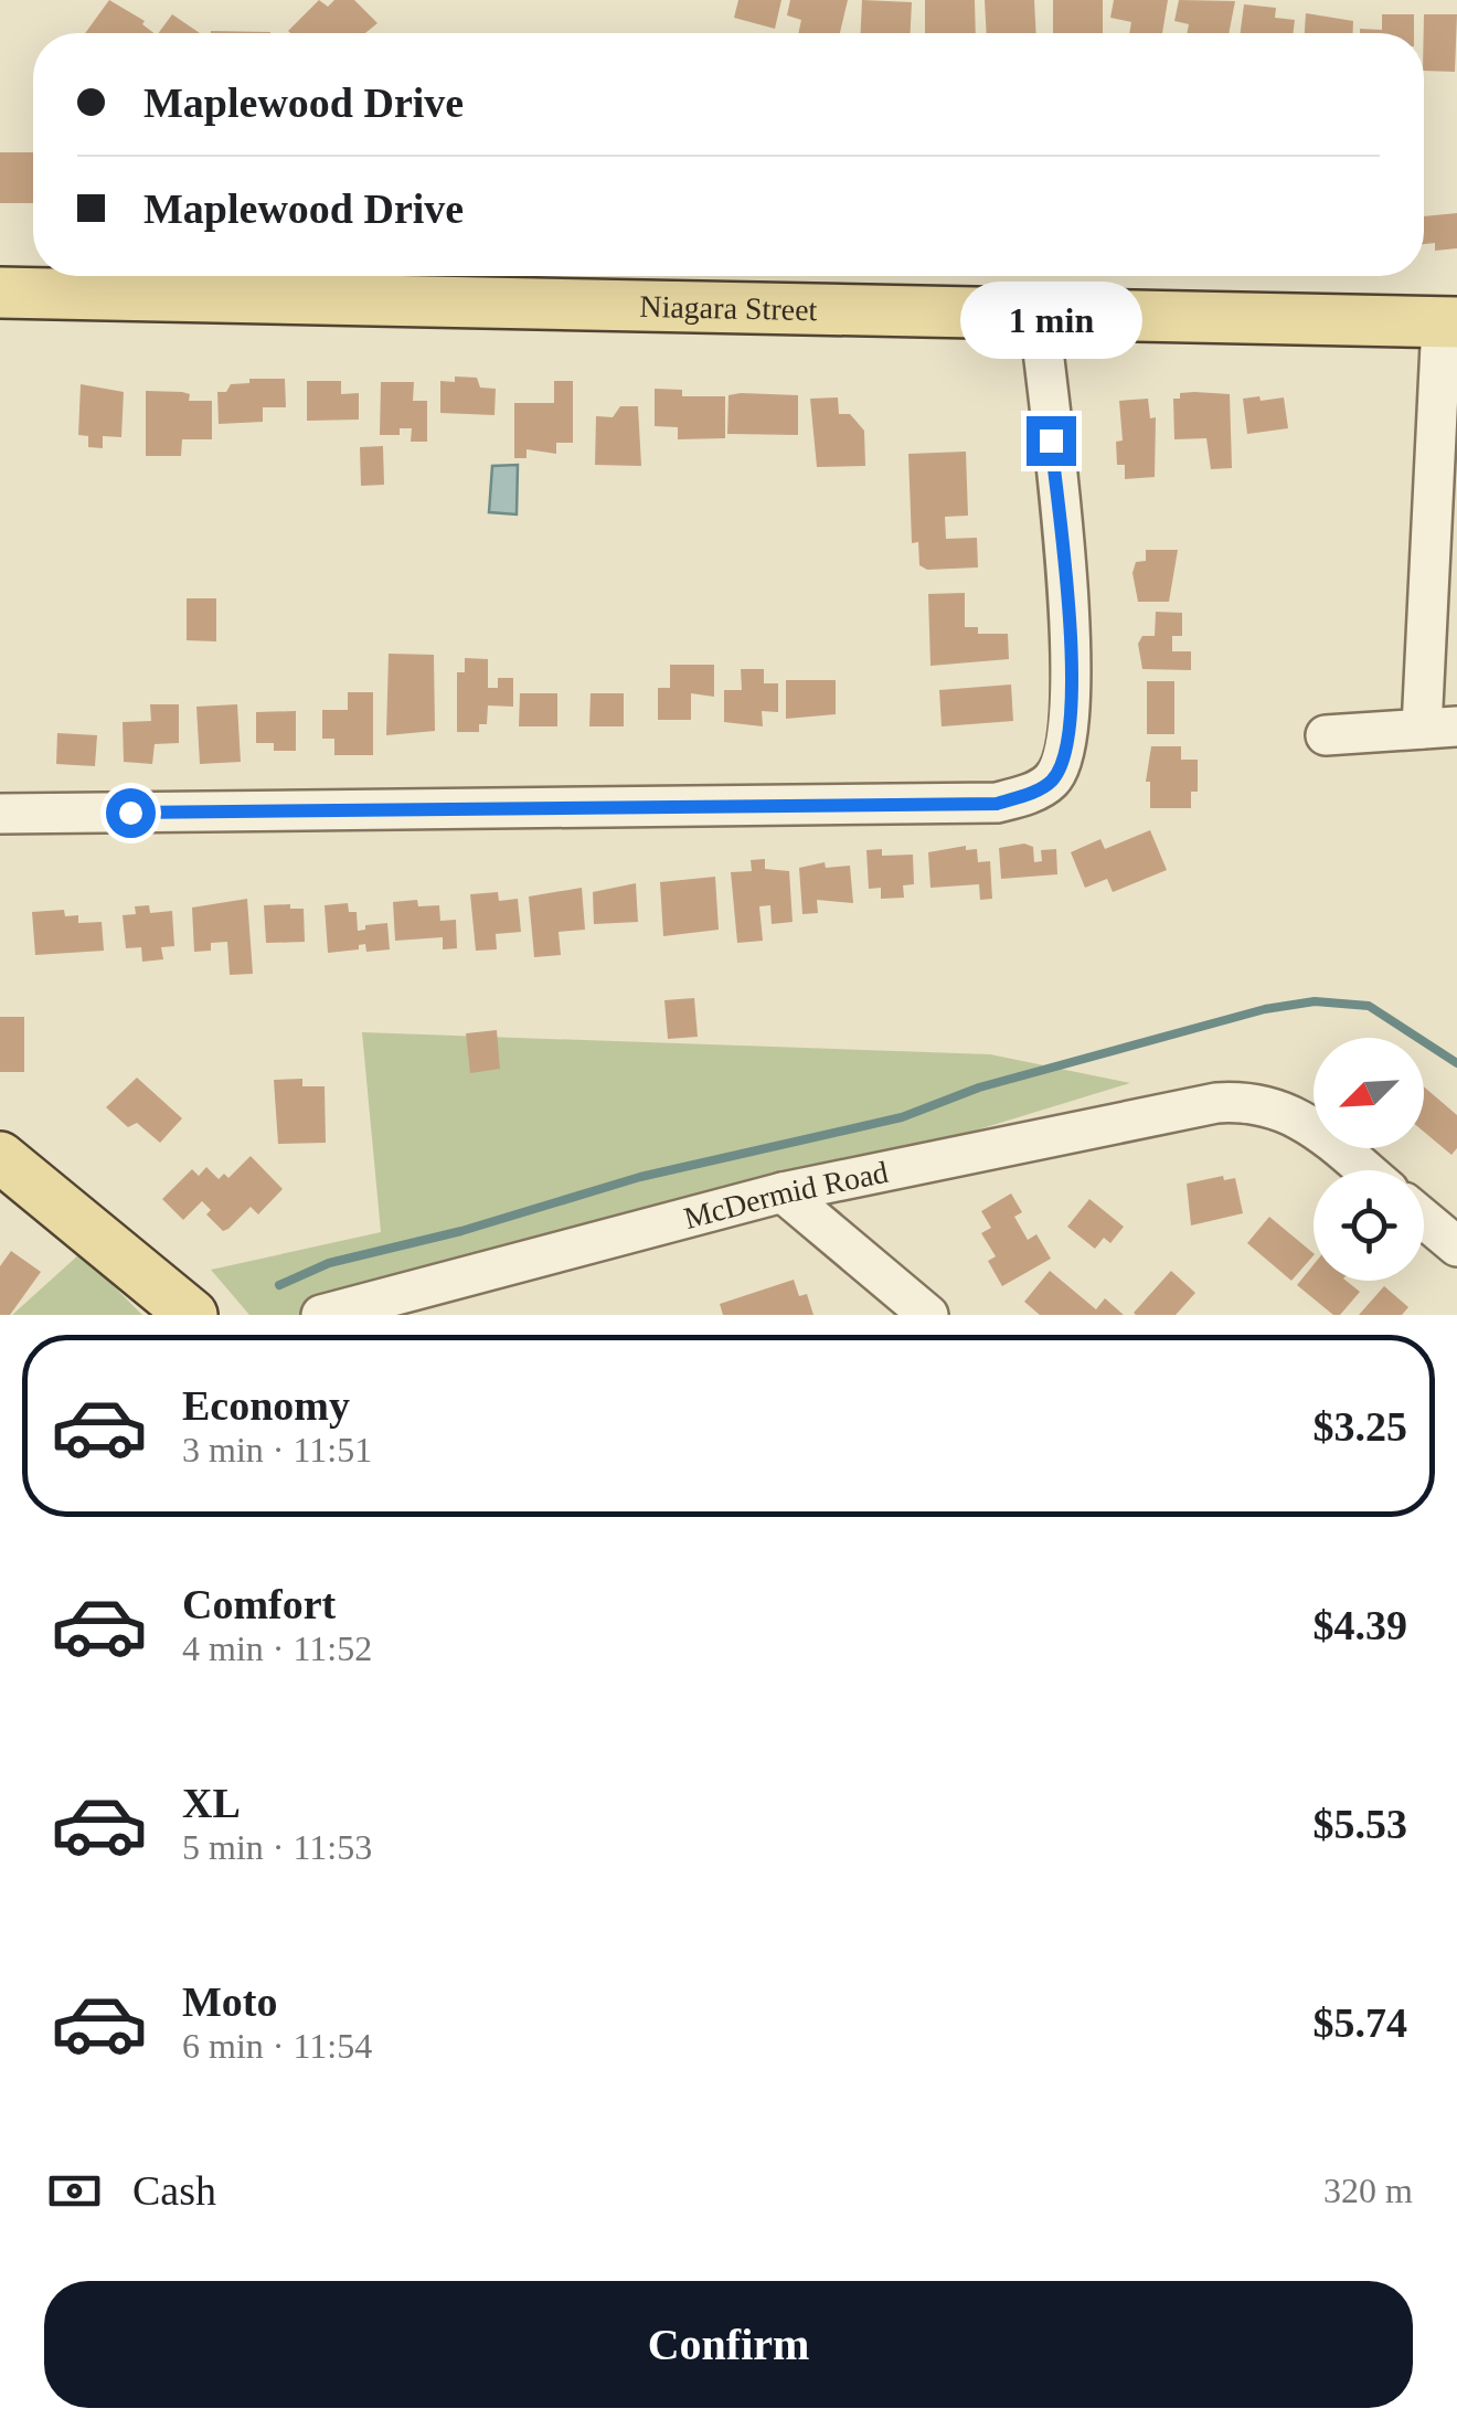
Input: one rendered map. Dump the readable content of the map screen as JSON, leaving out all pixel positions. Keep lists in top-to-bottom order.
{
  "streets": {
    "main road": ["Niagara Street"],
    "street": ["McDermid Road"]
  },
  "north": "bottom left",
  "page": {
    "banner": ["Maplewood Drive", "Maplewood Drive"],
    "bubble": "1 min",
    "list": [
      {
        "name": "Economy",
        "note": "3 min · 11:51",
        "value": "$3.25"
      },
      {
        "name": "Comfort",
        "note": "4 min · 11:52",
        "value": "$4.39"
      },
      {
        "name": "XL",
        "note": "5 min · 11:53",
        "value": "$5.53"
      },
      {
        "name": "Moto",
        "note": "6 min · 11:54",
        "value": "$5.74"
      }
    ],
    "pay": ["Cash", "320 m"],
    "buttons": "Confirm"
  }
}
